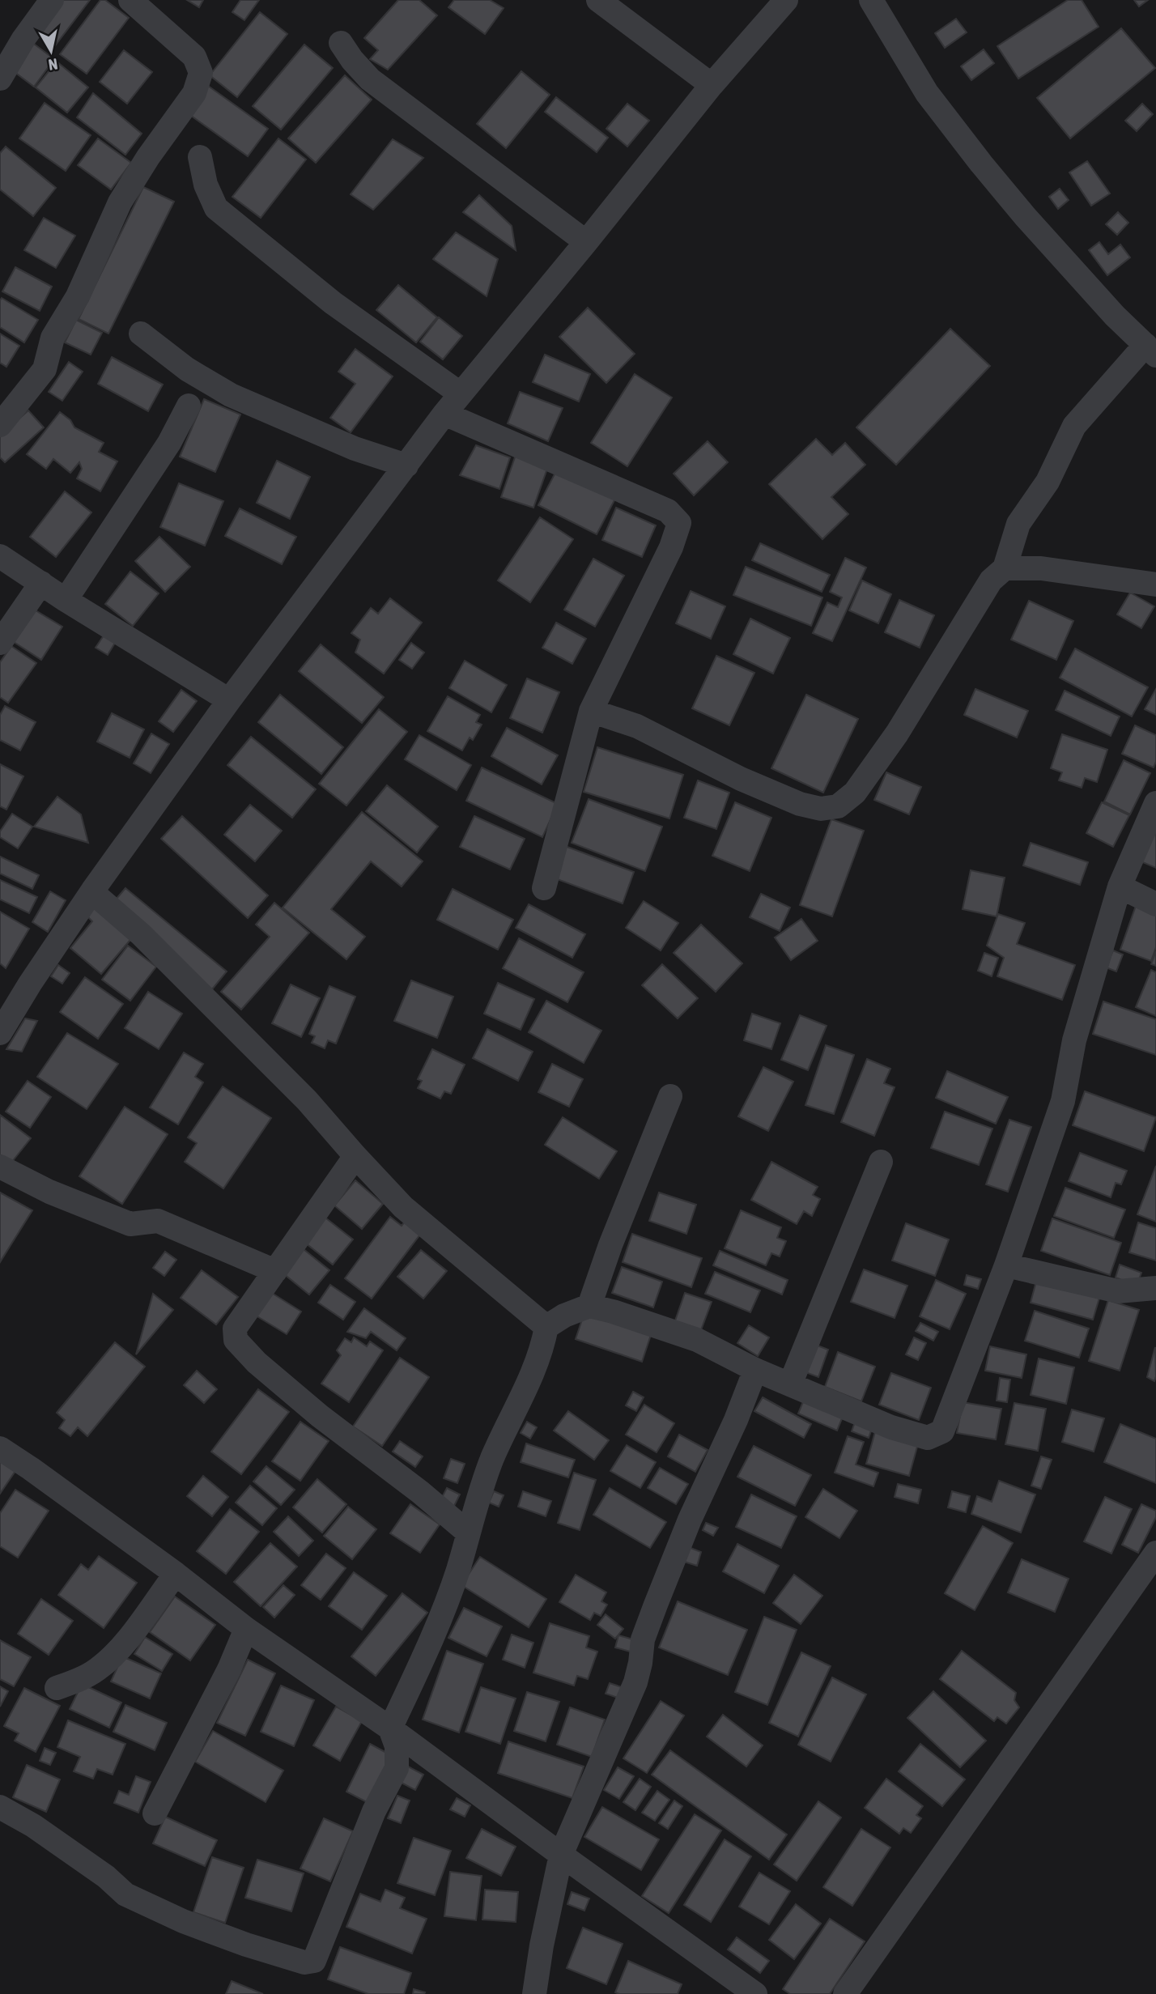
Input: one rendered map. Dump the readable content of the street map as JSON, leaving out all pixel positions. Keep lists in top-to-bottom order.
{
  "north": "bottom"
}
